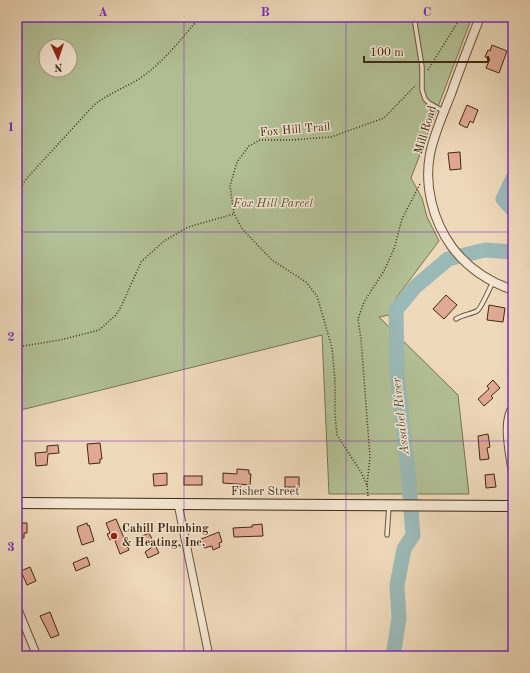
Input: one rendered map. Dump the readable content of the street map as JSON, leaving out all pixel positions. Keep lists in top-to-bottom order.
{
  "streets": {
    "main road": ["Fisher Street"],
    "street": ["Mill Road"],
    "path": ["Fox Hill Trail"]
  },
  "crossings": [
    ["Fox Hill Trail", "Fisher Street"]
  ],
  "water": ["Assabet River"],
  "parks": ["Fox Hill Parcel"],
  "places": ["Cahill Plumbing & Heating, Inc."],
  "scale_bar": "100 m",
  "north": "bottom",
  "grid": {
    "columns": ["A", "B", "C"],
    "rows": ["1", "2", "3"]
  }
}
